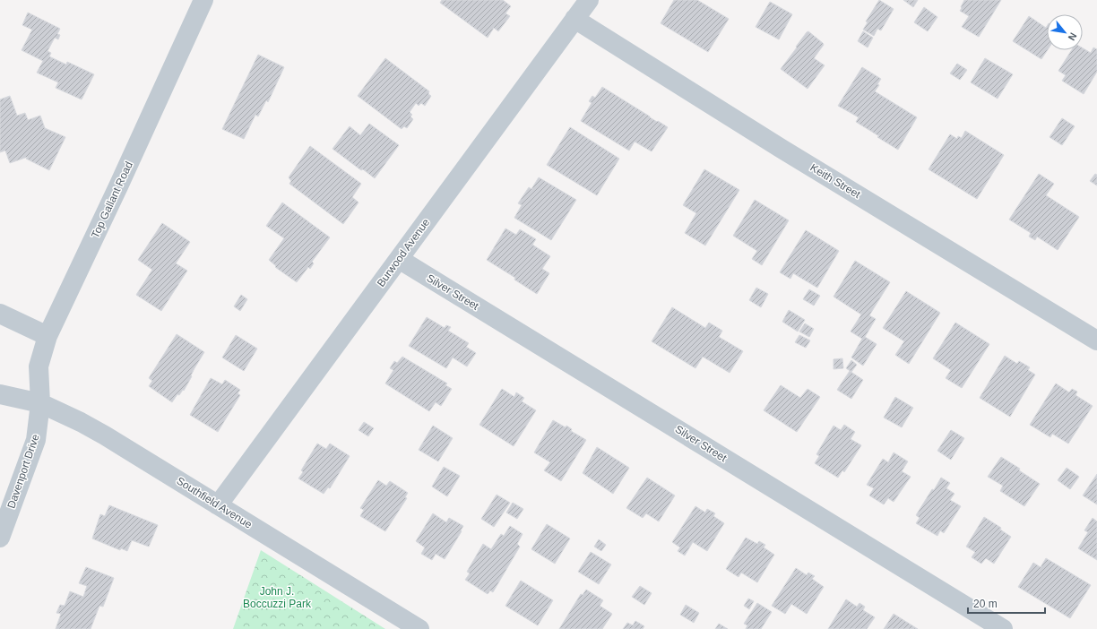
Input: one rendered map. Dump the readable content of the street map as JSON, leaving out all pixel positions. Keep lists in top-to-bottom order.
{
  "streets": {
    "street": [
      "Keith Street",
      "Top Gallant Road",
      "Burwood Avenue",
      "Silver Street",
      "Davenport Drive",
      "Southfield Avenue"
    ]
  },
  "crossings": [
    ["Keith Street", "Burwood Avenue"],
    ["Top Gallant Road", "Davenport Drive"],
    ["Top Gallant Road", "Southfield Avenue"],
    ["Burwood Avenue", "Silver Street"],
    ["Burwood Avenue", "Southfield Avenue"],
    ["Davenport Drive", "Southfield Avenue"]
  ],
  "parks": ["John J. Boccuzzi Park"],
  "scale_bar": "20 m",
  "north": "bottom right"
}
